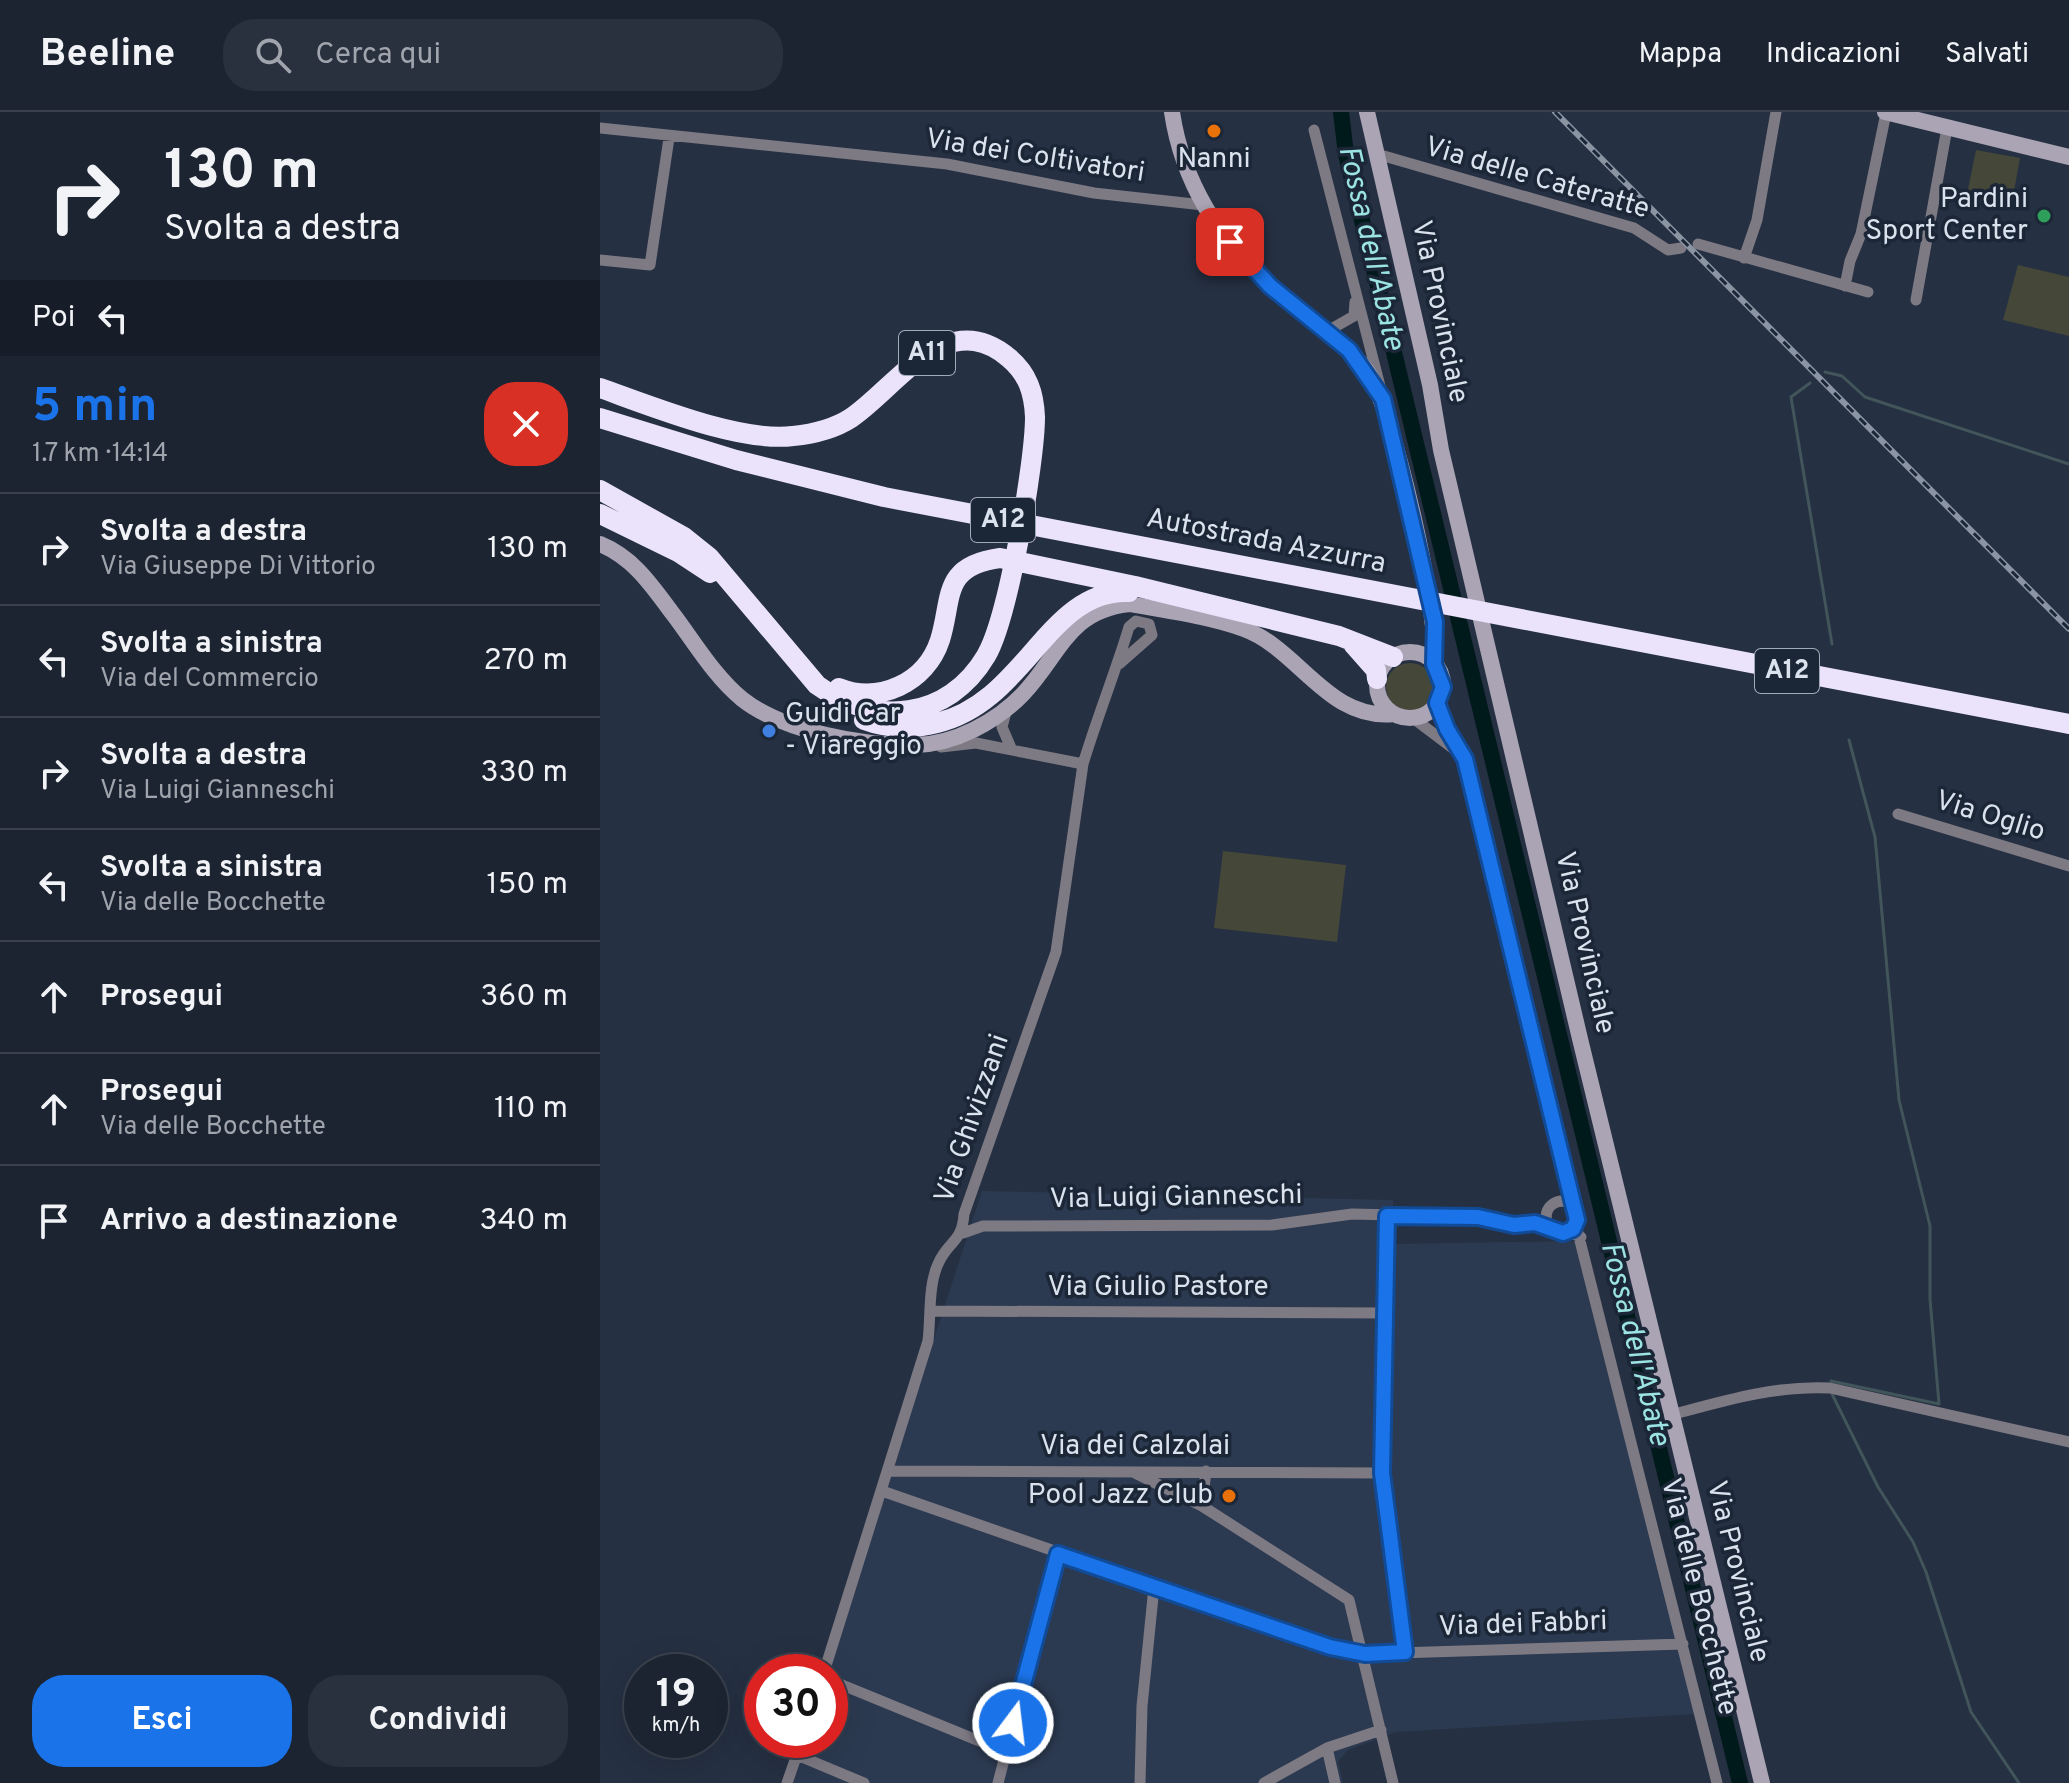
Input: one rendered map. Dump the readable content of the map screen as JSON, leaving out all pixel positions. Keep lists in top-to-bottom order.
{
  "streets": {
    "highway": ["A11", "A12", "Autostrada Azzurra"],
    "main road": ["Via Provinciale"],
    "street": [
      "Via dei Coltivatori",
      "Via delle Cateratte",
      "Via Oglio",
      "Via Ghivizzani",
      "Via Luigi Gianneschi",
      "Via Giulio Pastore",
      "Via dei Calzolai",
      "Via delle Bocchette",
      "Via dei Fabbri"
    ]
  },
  "crossings": [
    ["Via delle Cateratte", "Via Provinciale"],
    ["Via Ghivizzani", "Via Luigi Gianneschi"],
    ["Via Ghivizzani", "Via Giulio Pastore"],
    ["Via Ghivizzani", "Via dei Calzolai"],
    ["Via Ghivizzani", "Via dei Fabbri"],
    ["Via Luigi Gianneschi", "Via delle Bocchette"],
    ["Via delle Bocchette", "Via dei Fabbri"]
  ],
  "water": ["Fossa dell'Abate"],
  "places": [
    "Nanni",
    "Pardini Sport Center",
    "Guidi Car - Viareggio",
    "Pool Jazz Club"
  ],
  "page": {
    "header": "Beeline",
    "search": "Cerca qui",
    "nav": ["Mappa", "Indicazioni", "Salvati"],
    "turn": ["130 m", "Svolta a destra"],
    "then": "Poi",
    "heading": ["5 min", "1.7 km · 14:14"],
    "list": [
      {
        "name": "Svolta a destra",
        "note": "Via Giuseppe Di Vittorio",
        "value": "130 m"
      },
      {
        "name": "Svolta a sinistra",
        "note": "Via del Commercio",
        "value": "270 m"
      },
      {
        "name": "Svolta a destra",
        "note": "Via Luigi Gianneschi",
        "value": "330 m"
      },
      {
        "name": "Svolta a sinistra",
        "note": "Via delle Bocchette",
        "value": "150 m"
      },
      {
        "name": "Prosegui",
        "value": "360 m"
      },
      {
        "name": "Prosegui",
        "note": "Via delle Bocchette",
        "value": "110 m"
      },
      {
        "name": "Arrivo a destinazione",
        "value": "340 m"
      }
    ],
    "speed": "19 km/h",
    "limit": "30",
    "buttons": ["Esci", "Condividi"]
  }
}
